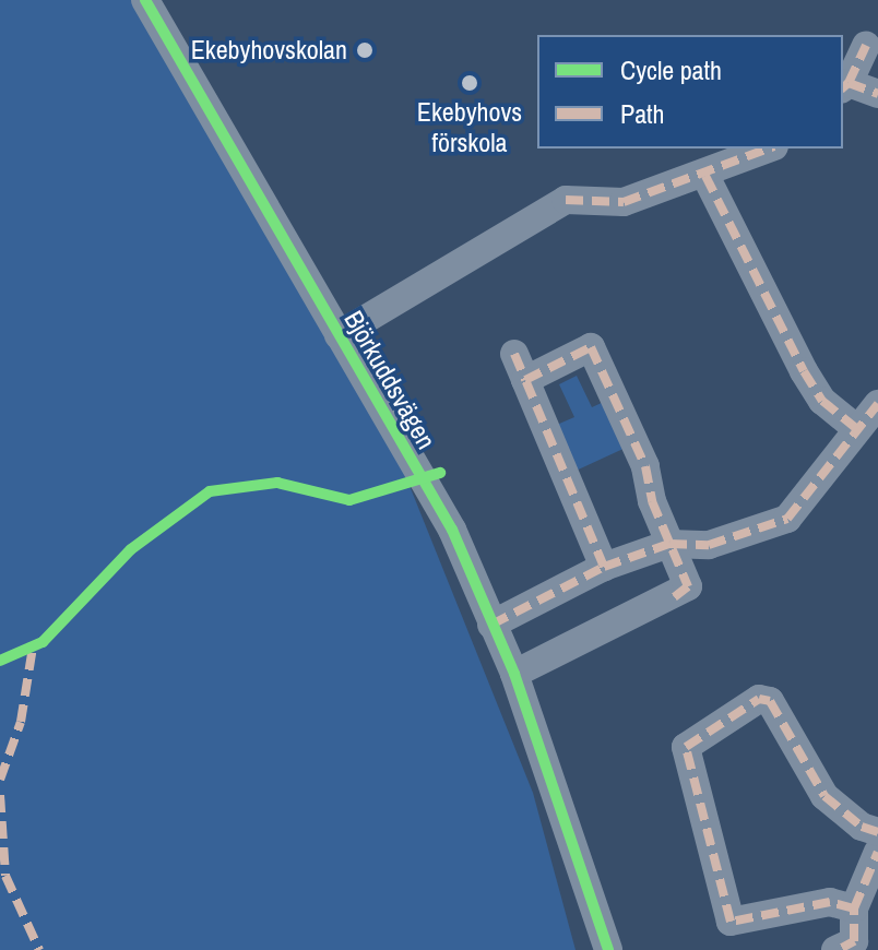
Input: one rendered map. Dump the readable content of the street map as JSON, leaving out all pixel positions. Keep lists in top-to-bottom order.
{
  "streets": {
    "street": ["Björkuddsvägen"]
  },
  "places": ["Ekebyhovskolan", "Ekebyhovs förskola"],
  "legend": ["Cycle path", "Path"]
}
